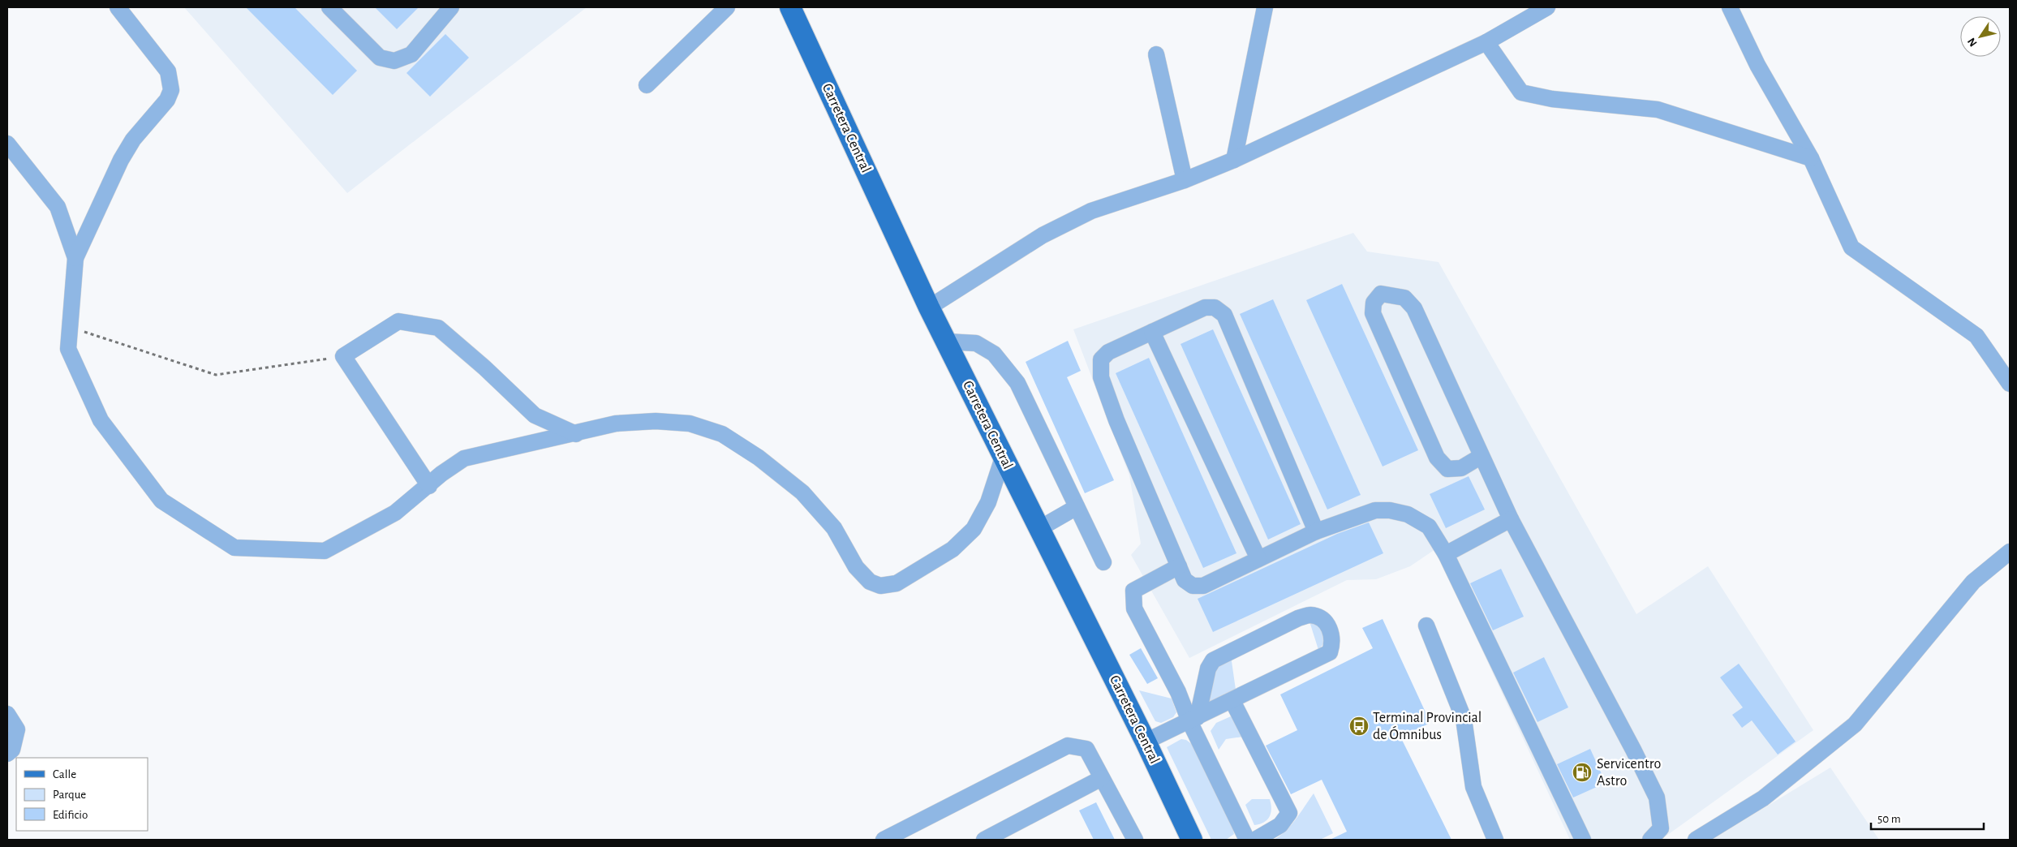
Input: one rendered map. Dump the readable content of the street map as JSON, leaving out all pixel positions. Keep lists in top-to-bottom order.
{
  "streets": {
    "main road": ["Carretera Central"]
  },
  "places": {
    "bus stop": ["Terminal Provincial de Ómnibus"],
    "fuel station": ["Servicentro Astro"]
  },
  "legend": ["Calle", "Parque", "Edificio"],
  "scale_bar": "50 m",
  "north": "bottom left"
}
